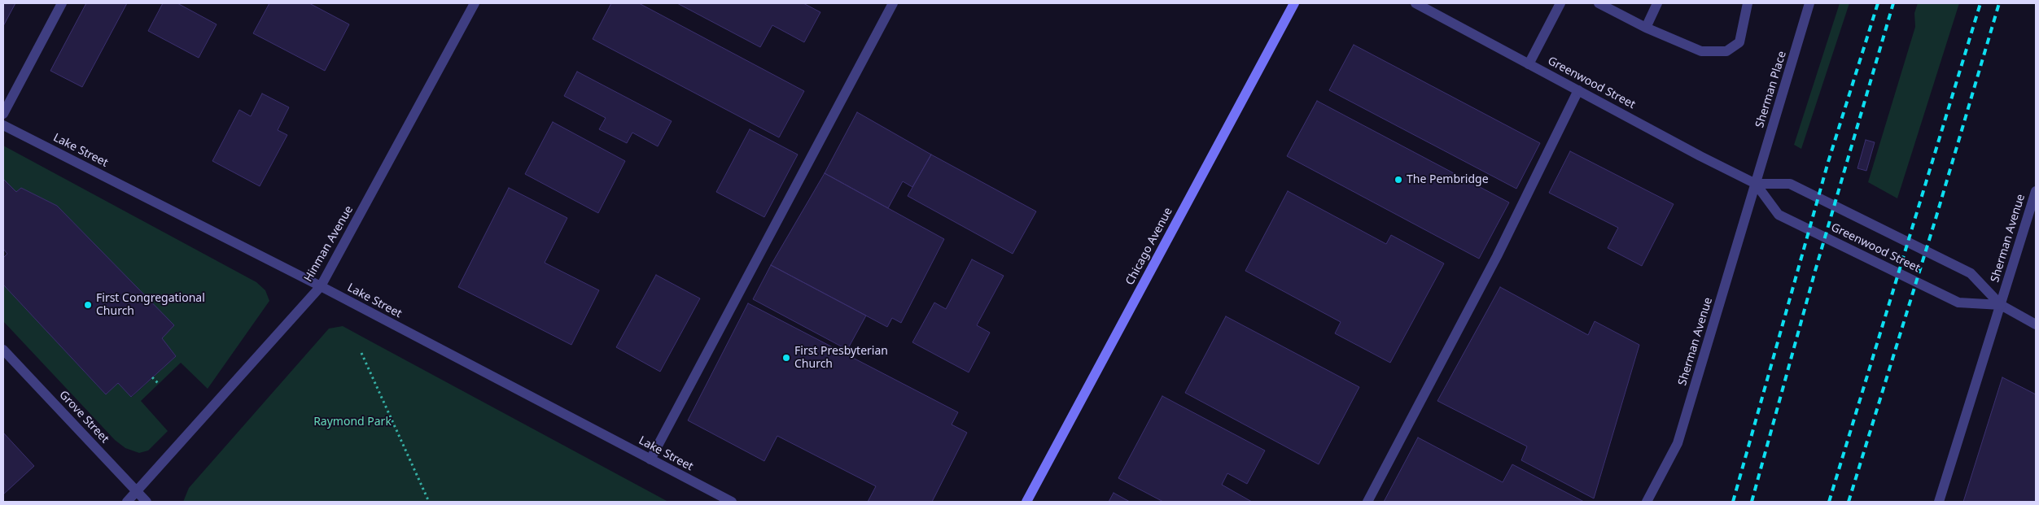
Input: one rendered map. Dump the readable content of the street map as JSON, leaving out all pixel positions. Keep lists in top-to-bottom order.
{
  "streets": {
    "main road": ["Chicago Avenue"],
    "street": [
      "Greenwood Street",
      "Sherman Place",
      "Lake Street",
      "Sherman Avenue",
      "Hinman Avenue",
      "Grove Street"
    ]
  },
  "crossings": [
    ["Greenwood Street", "Sherman Place"],
    ["Greenwood Street", "Sherman Avenue"],
    ["Sherman Place", "Sherman Avenue"],
    ["Lake Street", "Hinman Avenue"],
    ["Hinman Avenue", "Grove Street"]
  ],
  "parks": ["Raymond Park"],
  "places": ["The Pembridge", "First Congregational Church", "First Presbyterian Church"]
}
